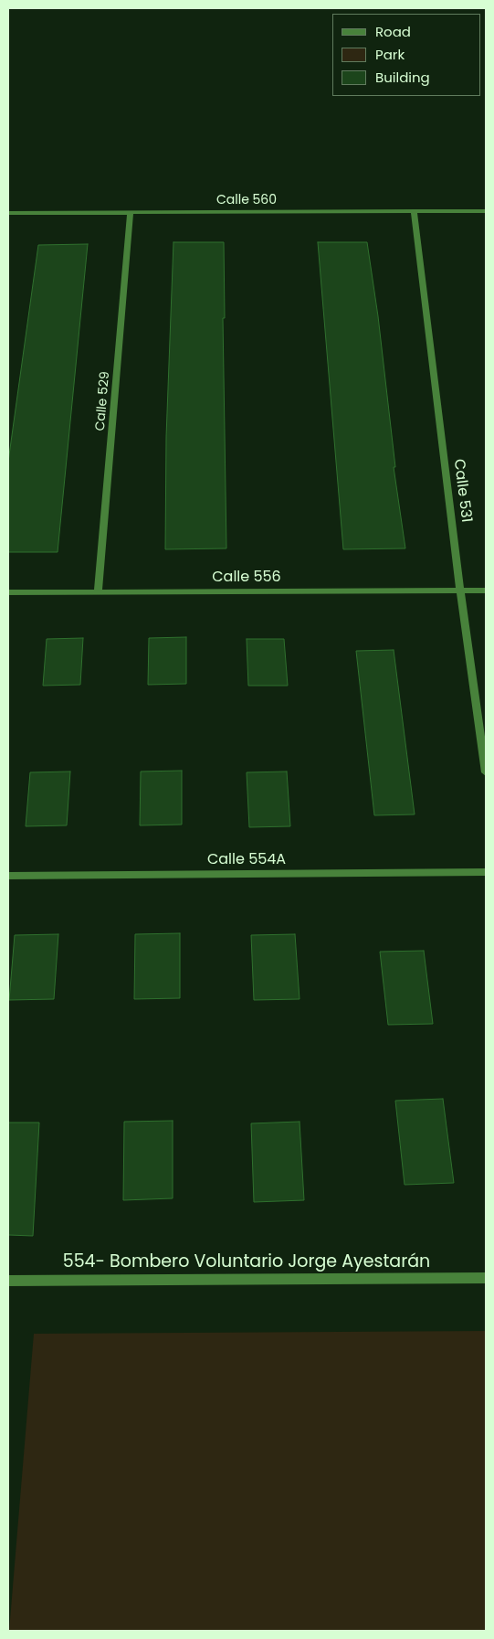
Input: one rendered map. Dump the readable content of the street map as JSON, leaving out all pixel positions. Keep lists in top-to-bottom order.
{
  "streets": {
    "street": [
      "Calle 560",
      "Calle 529",
      "Calle 531",
      "Calle 556",
      "Calle 554A",
      "554- Bombero Voluntario Jorge Ayestarán"
    ]
  },
  "crossings": [
    ["Calle 560", "Calle 529"],
    ["Calle 560", "Calle 531"],
    ["Calle 529", "Calle 556"],
    ["Calle 531", "Calle 556"]
  ],
  "legend": ["Road", "Park", "Building"]
}
